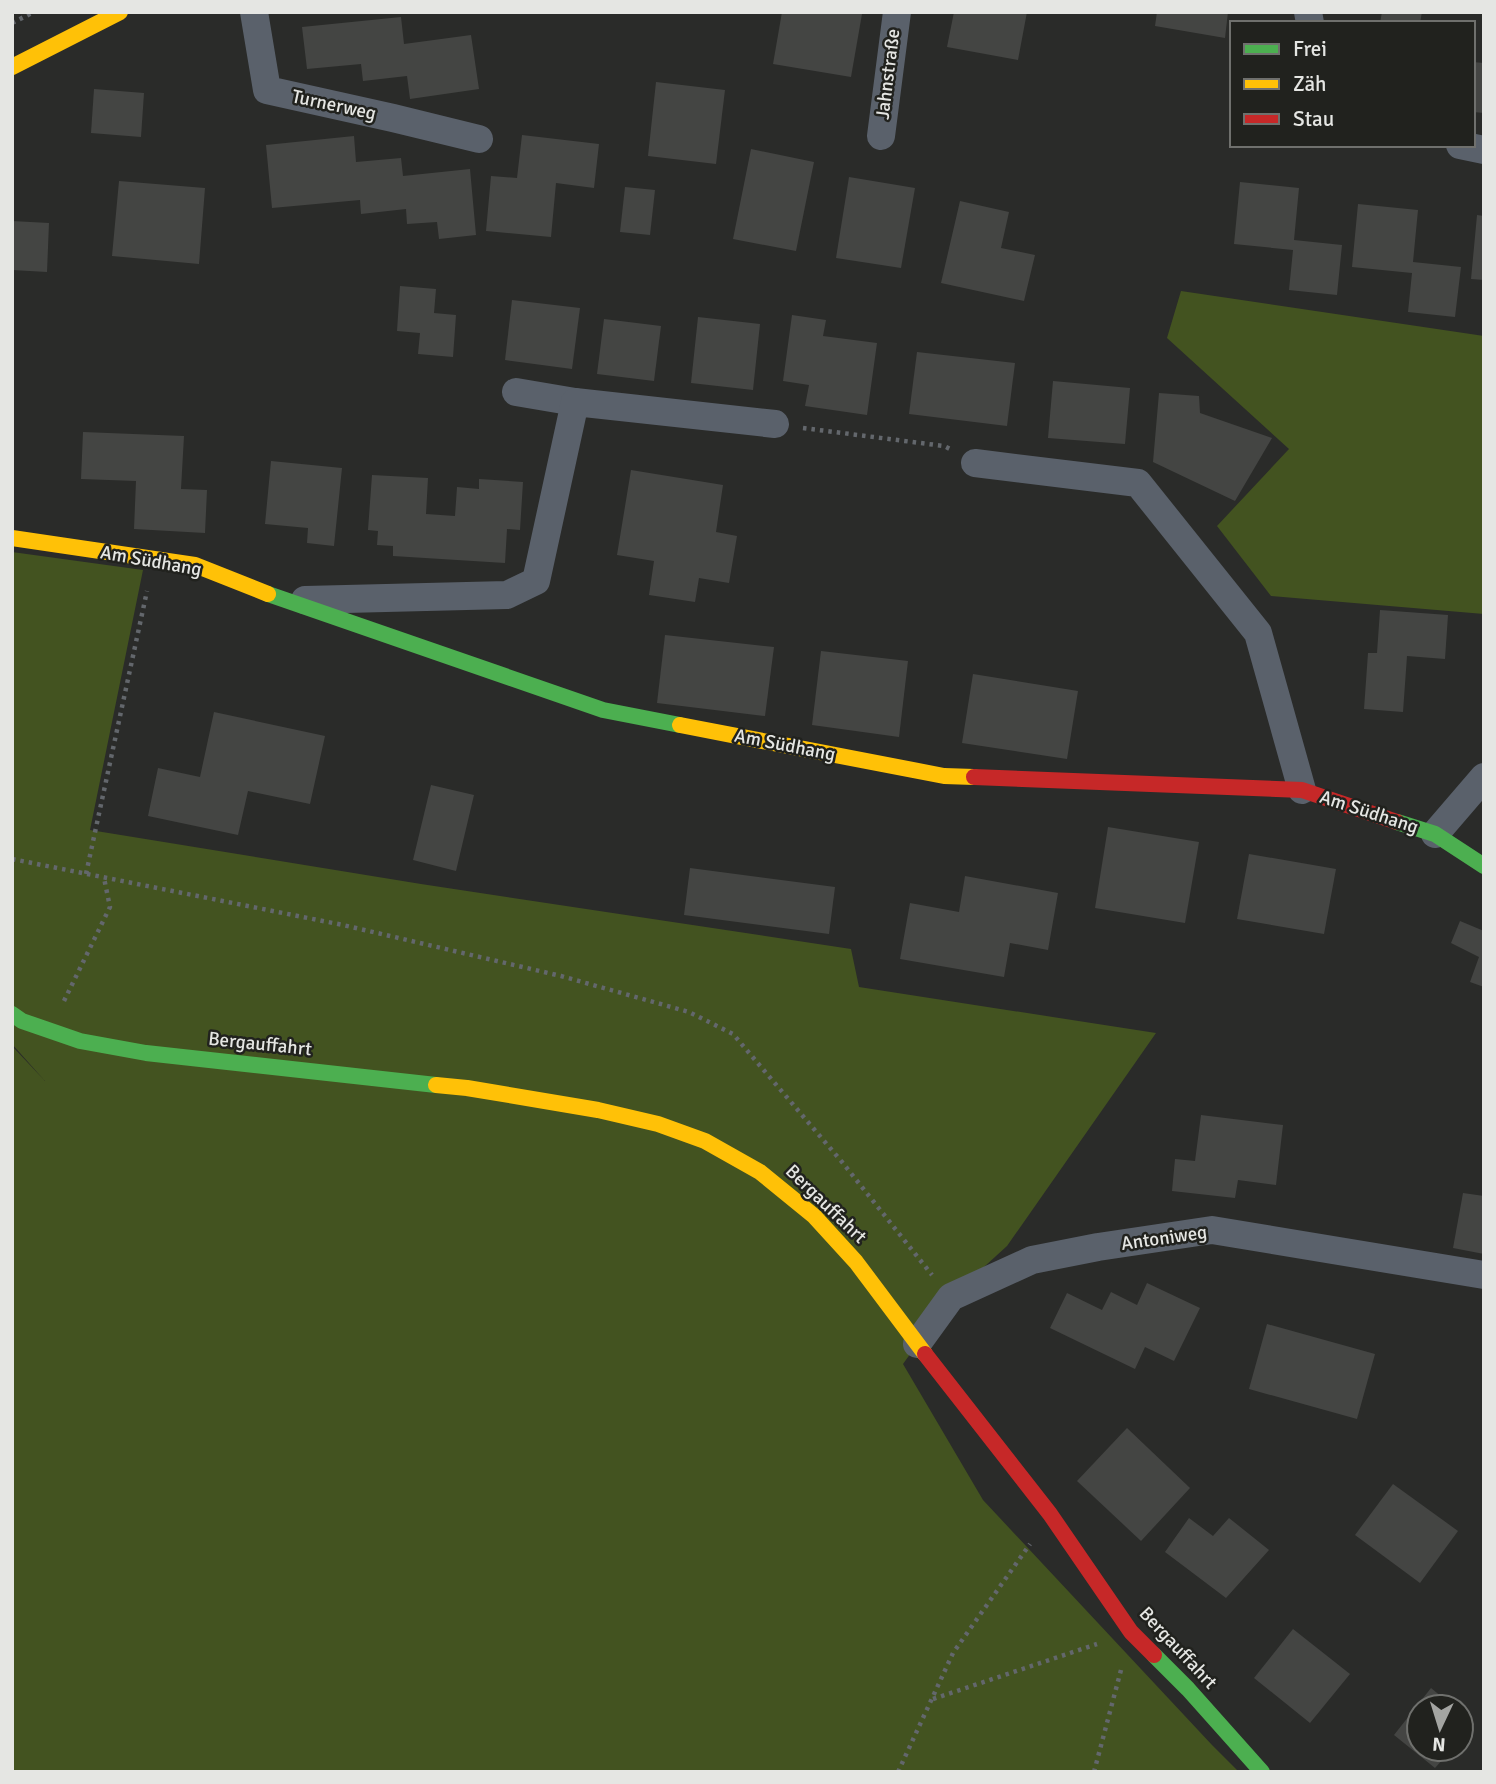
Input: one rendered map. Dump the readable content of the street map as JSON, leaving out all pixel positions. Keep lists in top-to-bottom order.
{
  "streets": {
    "street": [
      "Jahnstraße",
      "Turnerweg",
      "Am Südhang",
      "Bergauffahrt",
      "Antoniweg"
    ]
  },
  "crossings": [
    ["Bergauffahrt", "Antoniweg"]
  ],
  "legend": ["Frei", "Zäh", "Stau"],
  "north": "bottom"
}
